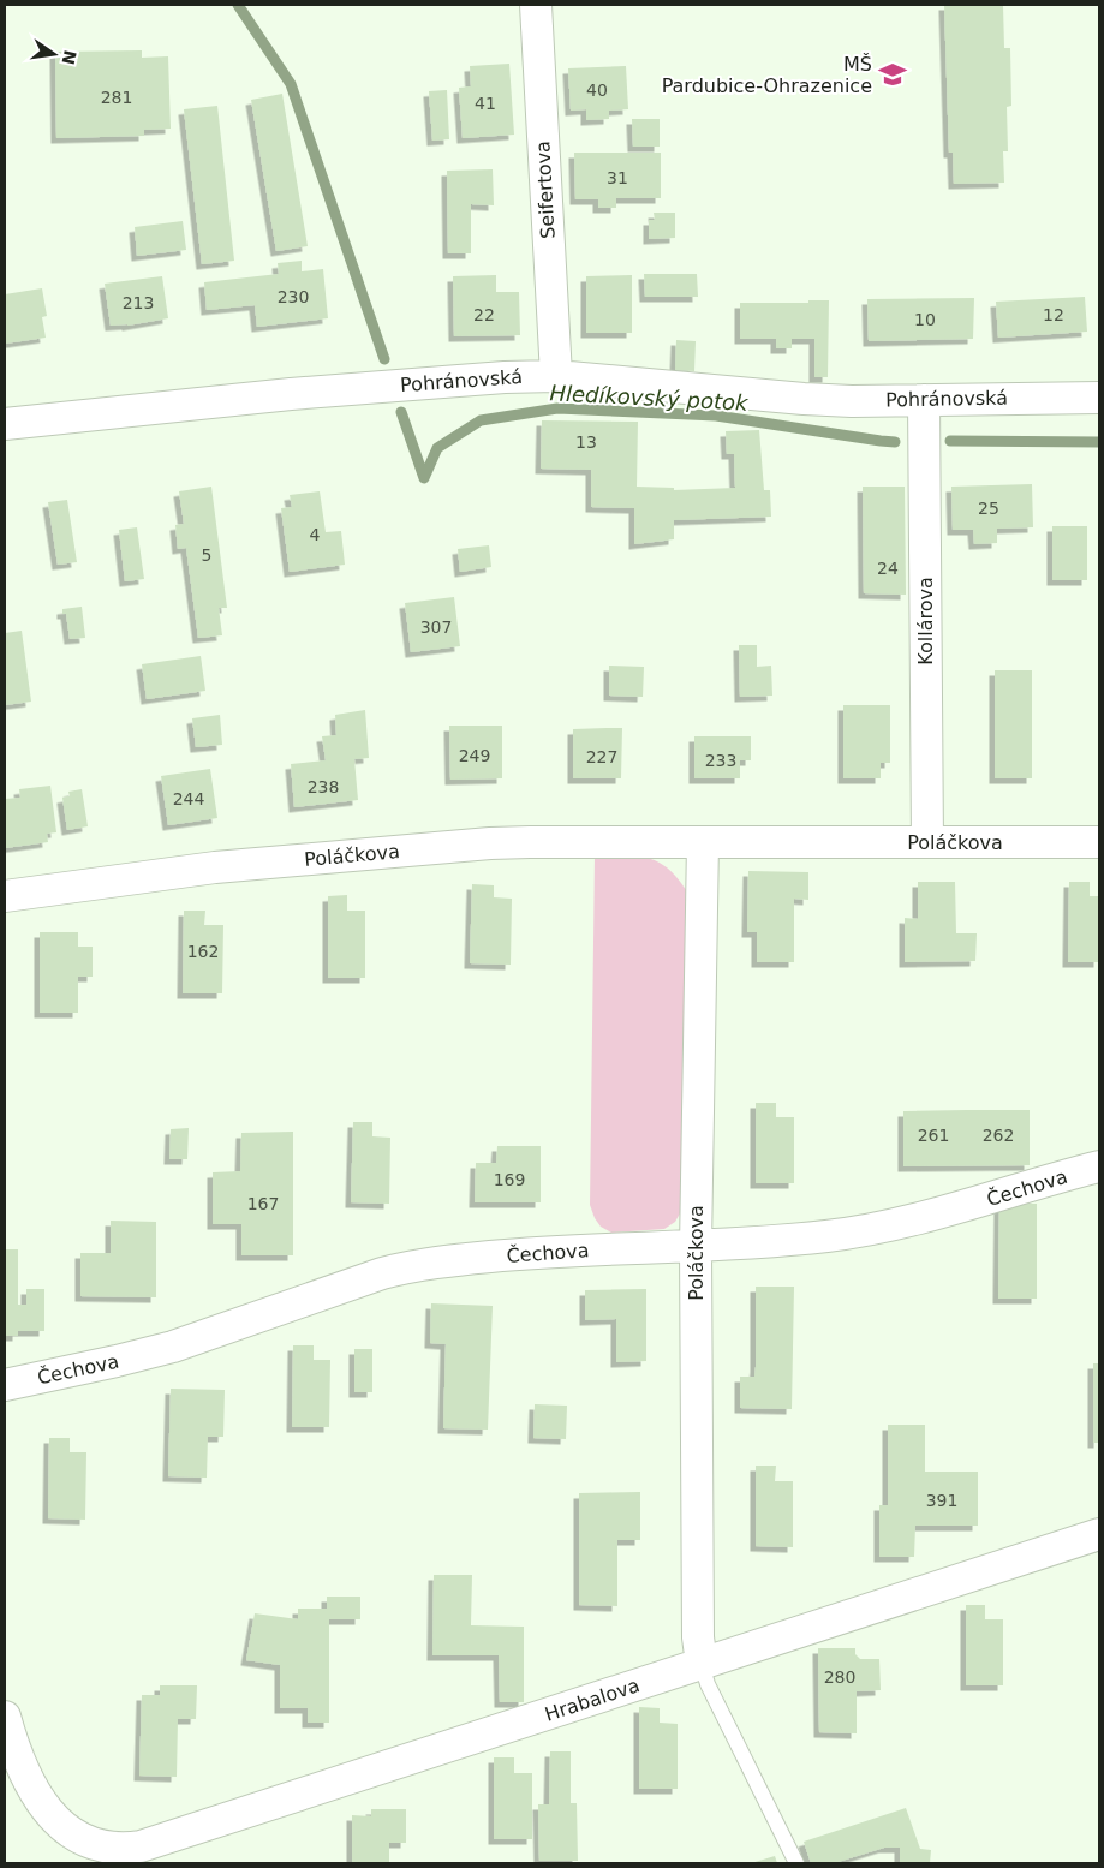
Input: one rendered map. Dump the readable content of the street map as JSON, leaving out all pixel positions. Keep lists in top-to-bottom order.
{
  "streets": {
    "street": [
      "Seifertova",
      "Pohránovská",
      "Kollárova",
      "Poláčkova",
      "Čechova",
      "Hrabalova"
    ]
  },
  "crossings": [
    ["Seifertova", "Pohránovská"],
    ["Pohránovská", "Kollárova"],
    ["Kollárova", "Poláčkova"],
    ["Poláčkova", "Čechova"],
    ["Poláčkova", "Hrabalova"]
  ],
  "water": ["Hledíkovský potok"],
  "places": {
    "school or university": ["MŠ Pardubice-Ohrazenice"]
  },
  "house_numbers": [
    "40",
    "281",
    "41",
    "31",
    "230",
    "213",
    "22",
    "12",
    "10",
    "13",
    "25",
    "4",
    "5",
    "24",
    "307",
    "249",
    "227",
    "233",
    "238",
    "244",
    "162",
    "261",
    "262",
    "169",
    "167",
    "391",
    "280"
  ],
  "north": "right"
}
